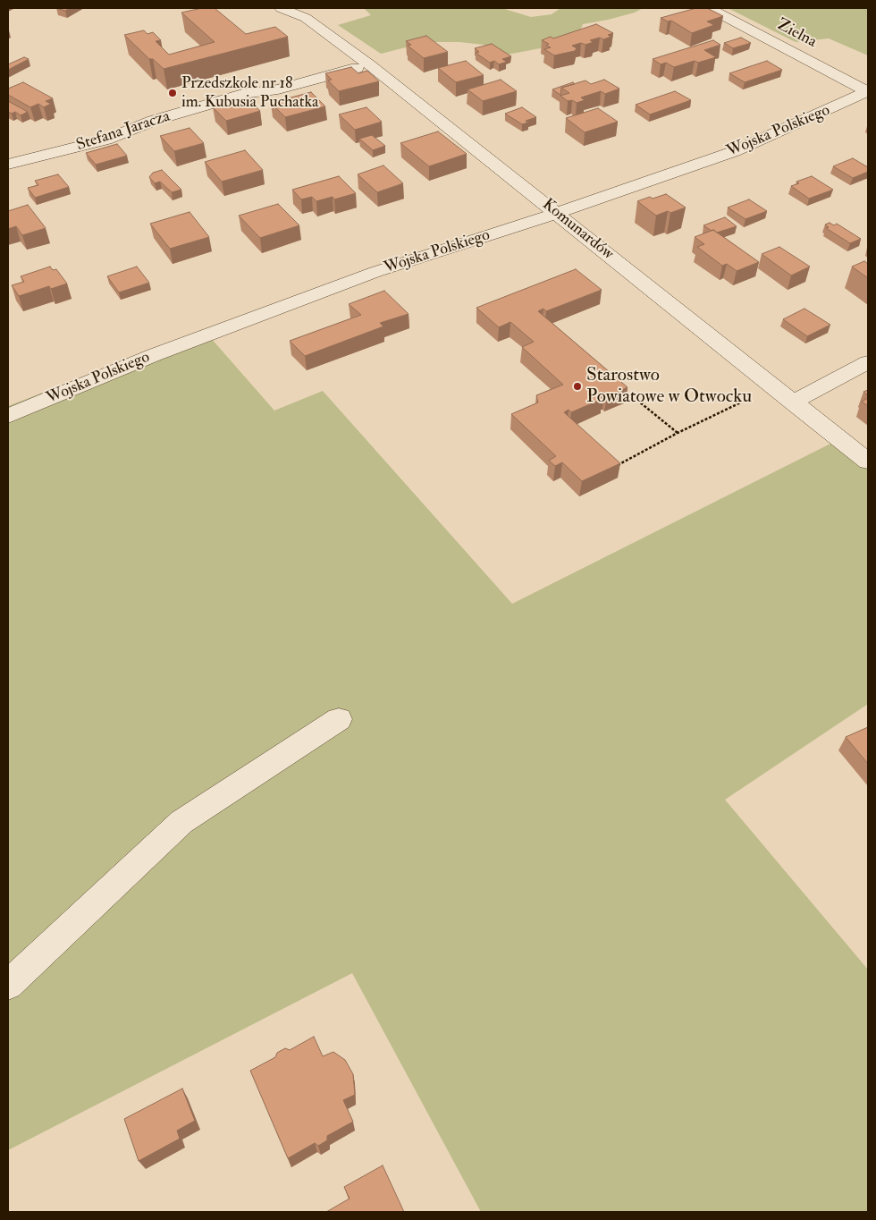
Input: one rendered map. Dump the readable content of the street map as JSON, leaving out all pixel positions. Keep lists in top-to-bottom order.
{
  "streets": {
    "street": [
      "Zielna",
      "Stefana Jaracza",
      "Wojska Polskiego",
      "Komunardów"
    ]
  },
  "crossings": [
    ["Zielna", "Wojska Polskiego"],
    ["Stefana Jaracza", "Komunardów"],
    ["Wojska Polskiego", "Komunardów"]
  ],
  "places": ["Przedszkole nr 18 im. Kubusia Puchatka", "Starostwo Powiatowe w Otwocku"]
}
